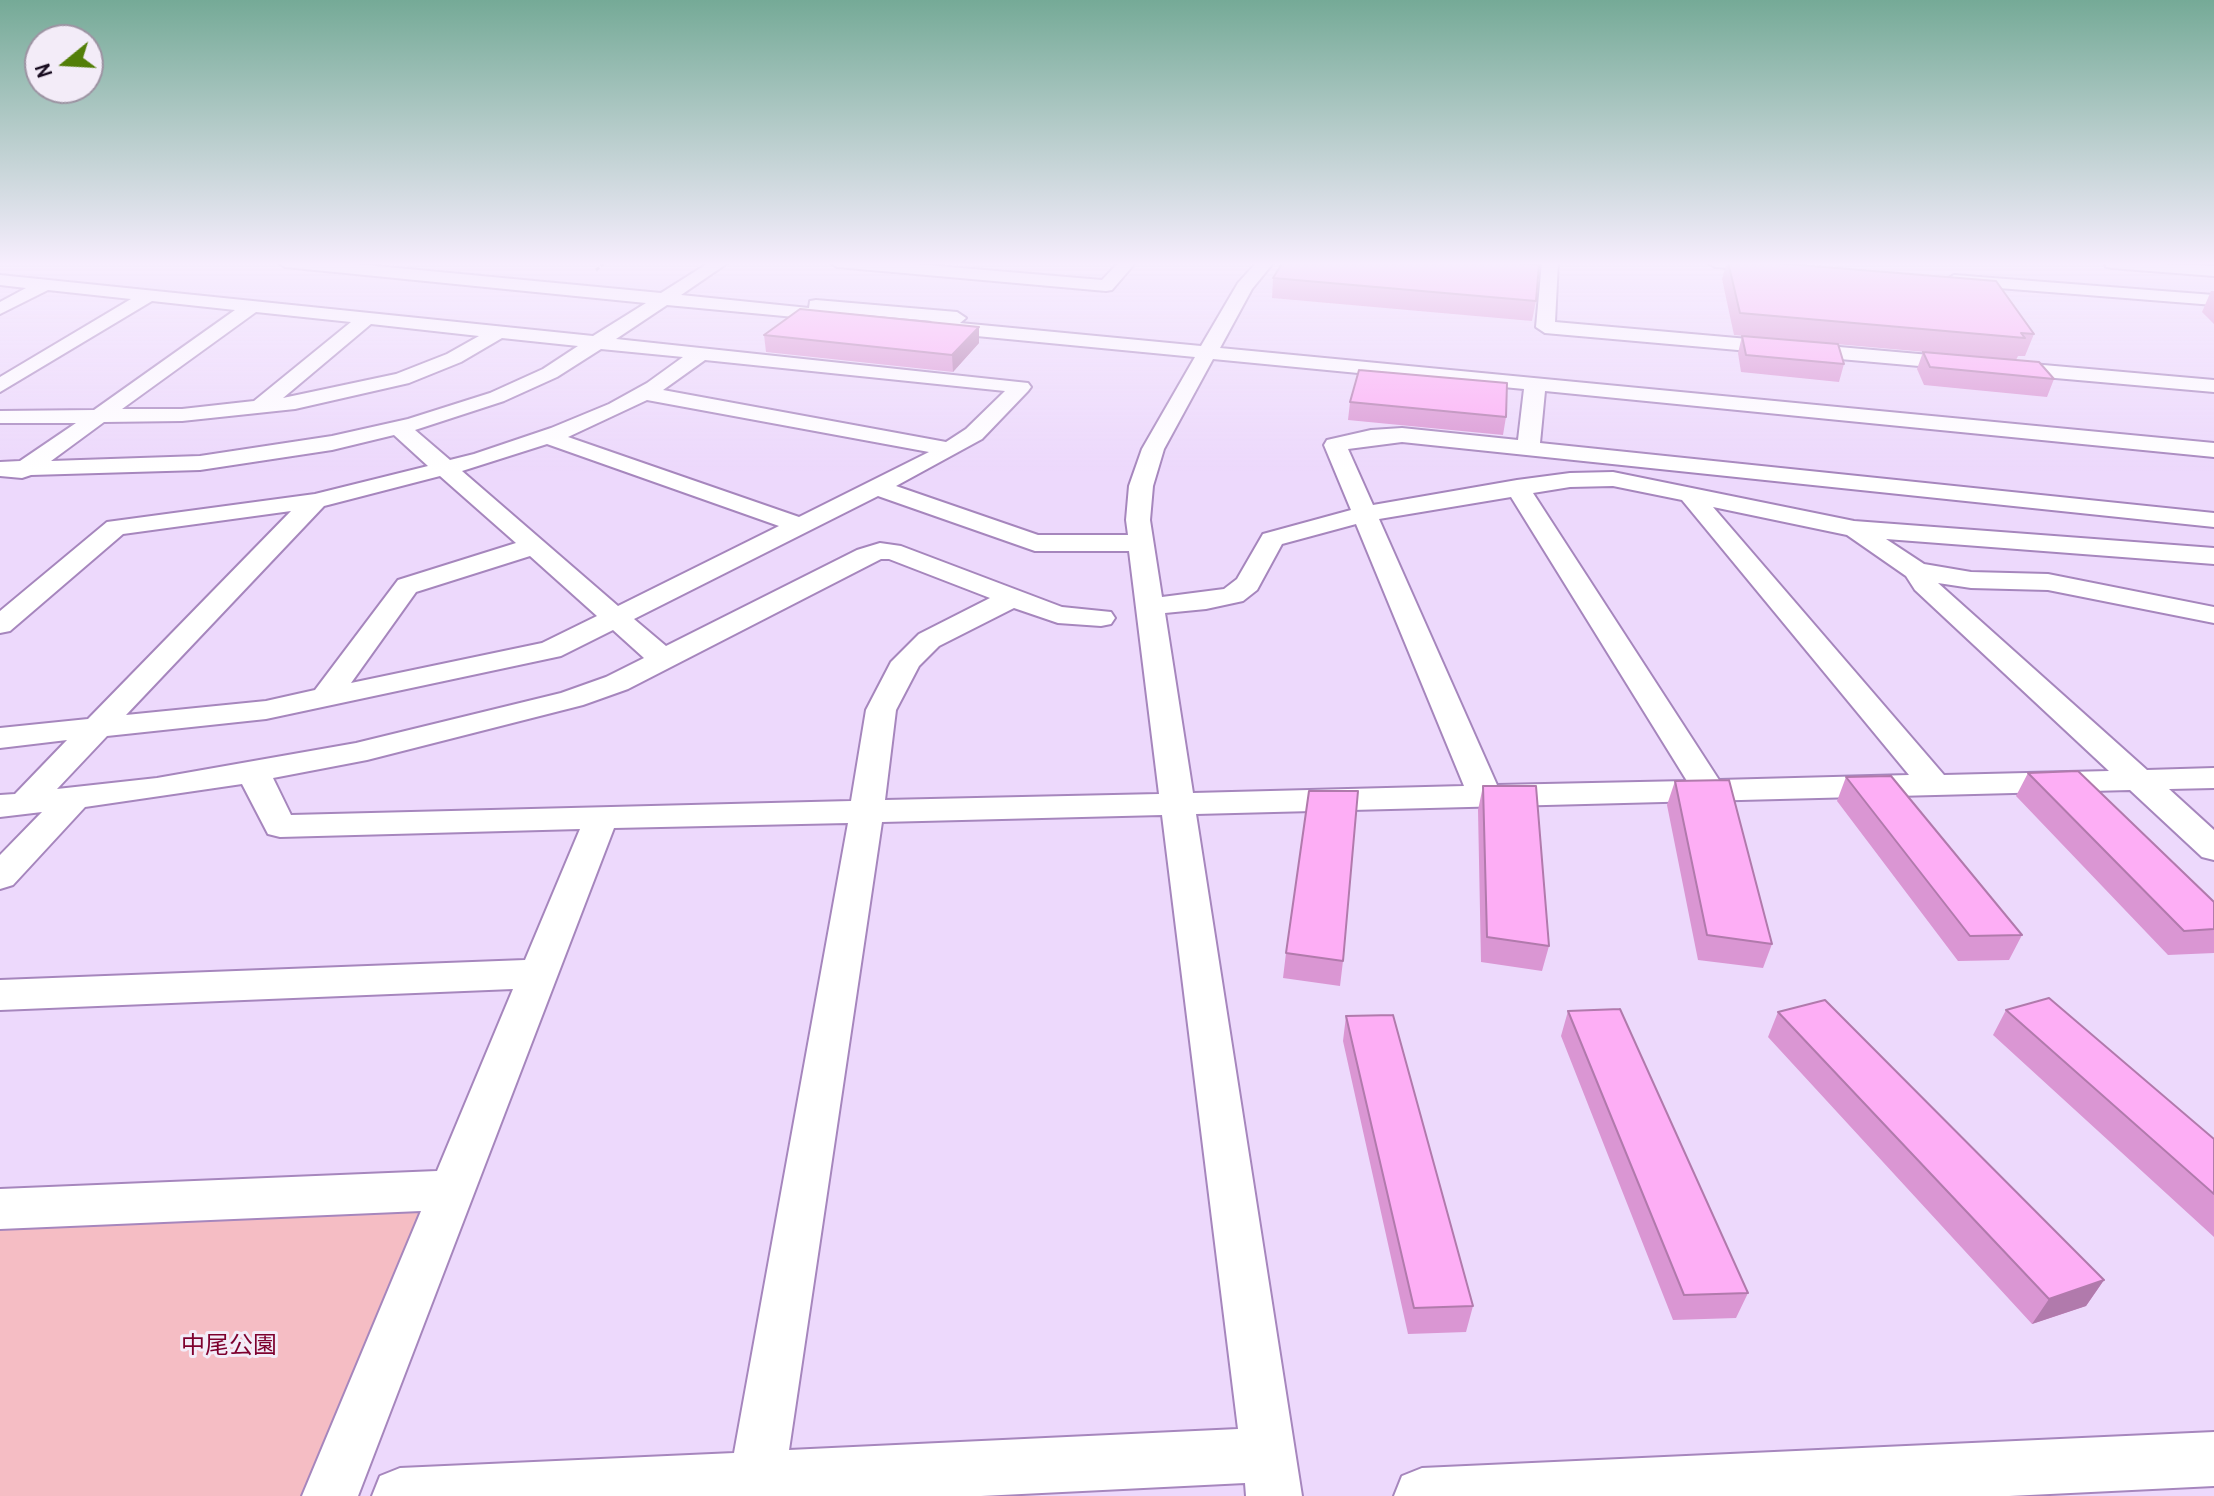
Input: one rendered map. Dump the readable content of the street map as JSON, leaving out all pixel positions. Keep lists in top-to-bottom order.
{
  "parks": ["中尾公園"],
  "north": "left"
}
